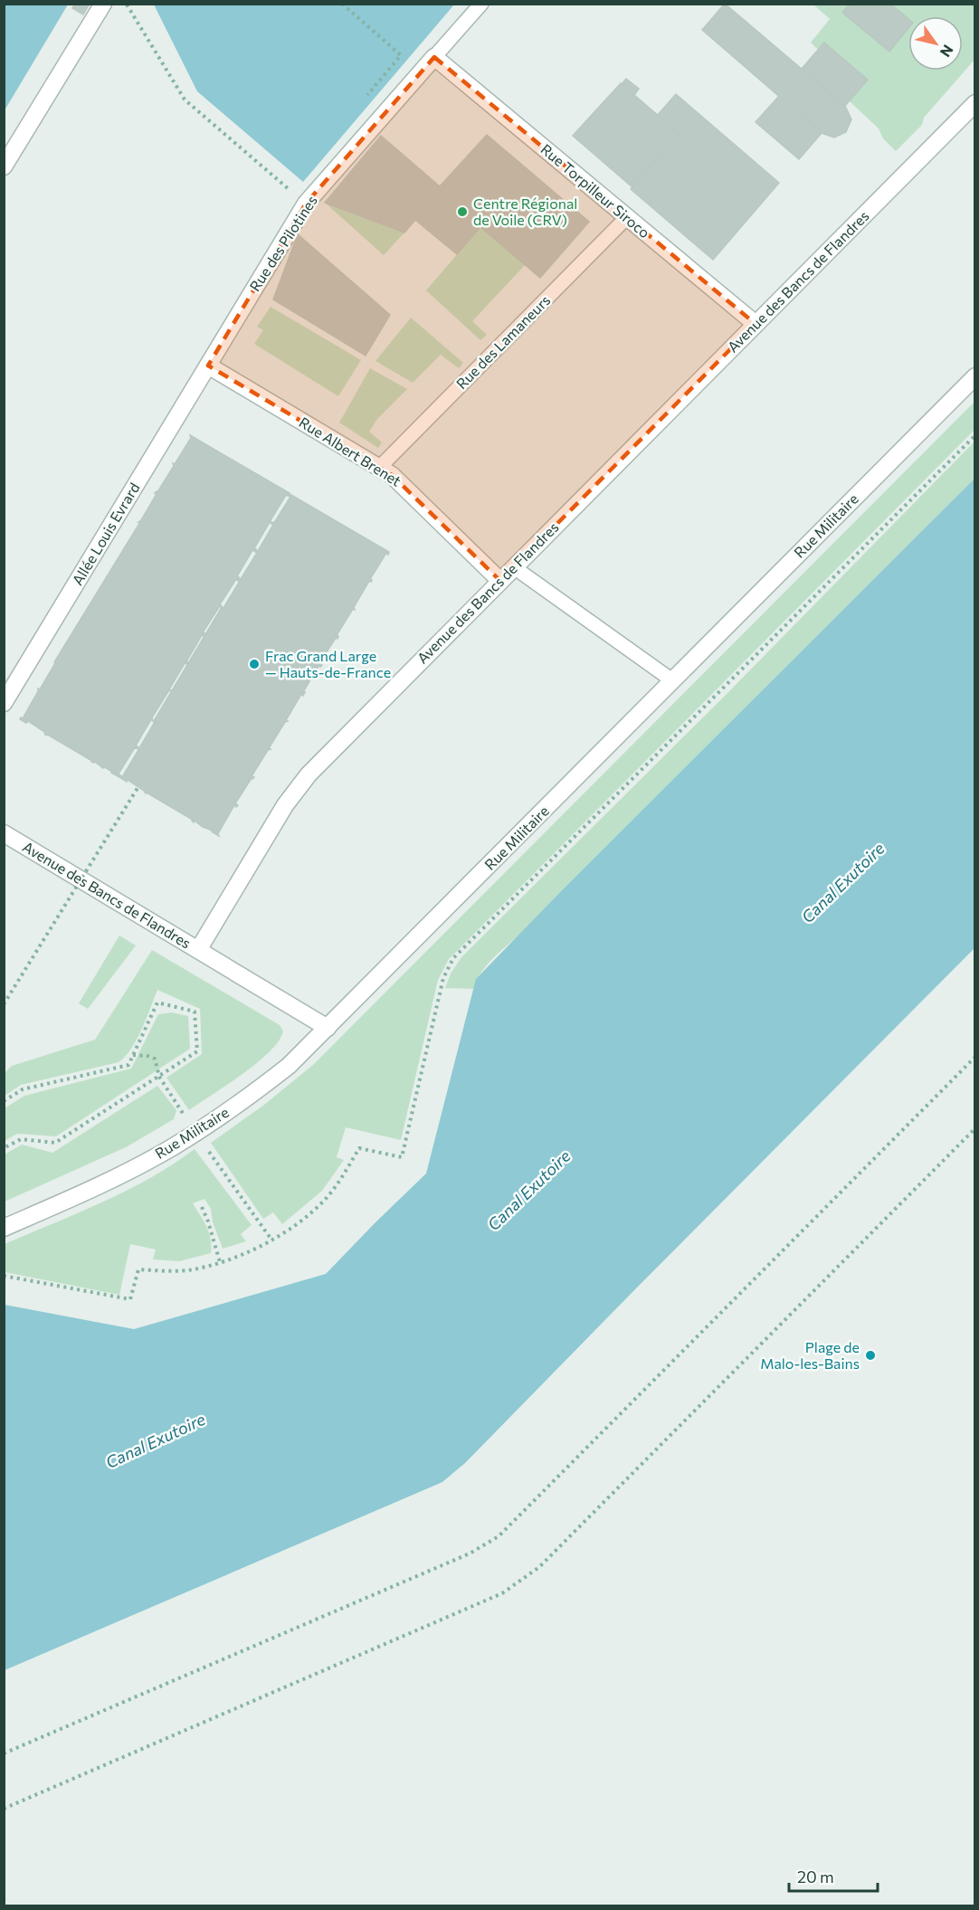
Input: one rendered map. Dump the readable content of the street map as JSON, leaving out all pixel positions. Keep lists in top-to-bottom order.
{
  "streets": {
    "street": [
      "Rue Torpilleur Siroco",
      "Rue des Pilotines",
      "Avenue des Bancs de Flandres",
      "Rue Albert Brenet",
      "Rue Militaire",
      "Allée Louis Evrard"
    ],
    "lane": ["Rue des Lamaneurs"]
  },
  "crossings": [
    ["Rue Torpilleur Siroco", "Rue des Pilotines"],
    ["Rue Torpilleur Siroco", "Avenue des Bancs de Flandres"],
    ["Rue Torpilleur Siroco", "Rue des Lamaneurs"],
    ["Rue des Pilotines", "Rue Albert Brenet"],
    ["Rue des Pilotines", "Allée Louis Evrard"],
    ["Avenue des Bancs de Flandres", "Rue Albert Brenet"],
    ["Rue des Lamaneurs", "Rue Albert Brenet"],
    ["Rue Albert Brenet", "Allée Louis Evrard"]
  ],
  "water": ["Canal Exutoire"],
  "places": ["Centre Régional de Voile (CRV)", "Frac Grand Large — Hauts-de-France", "Plage de Malo-les-Bains"],
  "scale_bar": "20 m",
  "north": "bottom right"
}
